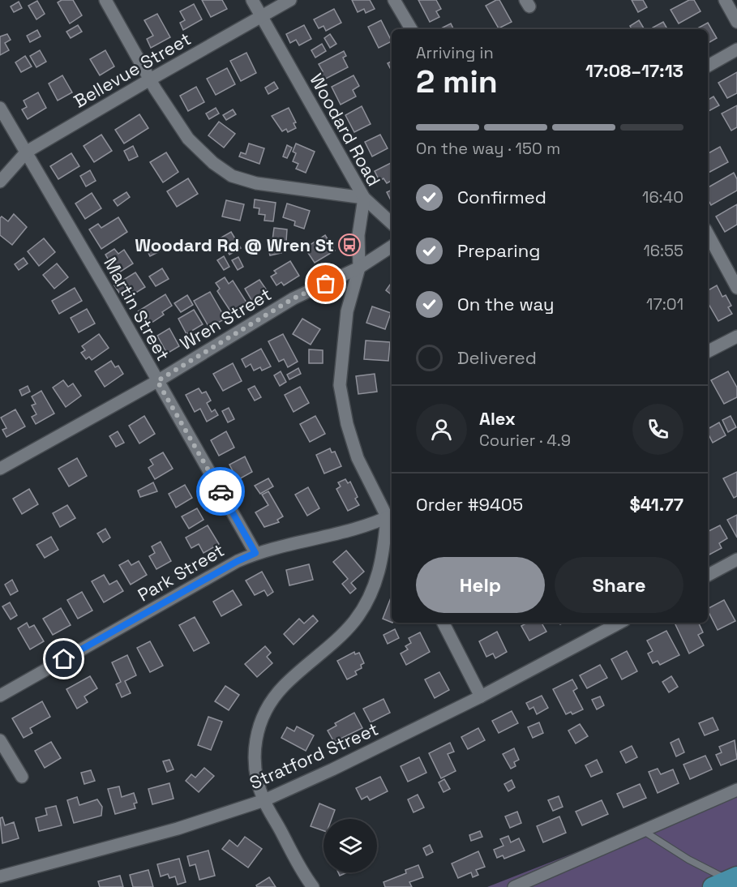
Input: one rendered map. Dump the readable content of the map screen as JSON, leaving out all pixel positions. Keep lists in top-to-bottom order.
{
  "streets": {
    "street": [
      "Bellevue Street",
      "Woodard Road",
      "Martin Street",
      "Wren Street",
      "Park Street",
      "Stratford Street"
    ]
  },
  "crossings": [
    ["Bellevue Street", "Woodard Road"],
    ["Bellevue Street", "Martin Street"],
    ["Woodard Road", "Wren Street"],
    ["Woodard Road", "Park Street"],
    ["Martin Street", "Wren Street"],
    ["Martin Street", "Park Street"]
  ],
  "places": {
    "bus stop": ["Woodard Rd @ Wren St"]
  },
  "page": {
    "heading": ["2 min", "Arriving in", "17:08–17:13"],
    "panel": [
      "Alex",
      "Courier · 4.9",
      "Order #9405",
      "$41.77"
    ],
    "bar": "On the way · 150 m",
    "list": [
      ["Confirmed", "16:40"],
      ["Preparing", "16:55"],
      ["On the way", "17:01"],
      "Delivered"
    ],
    "buttons": ["Help", "Share"]
  }
}
